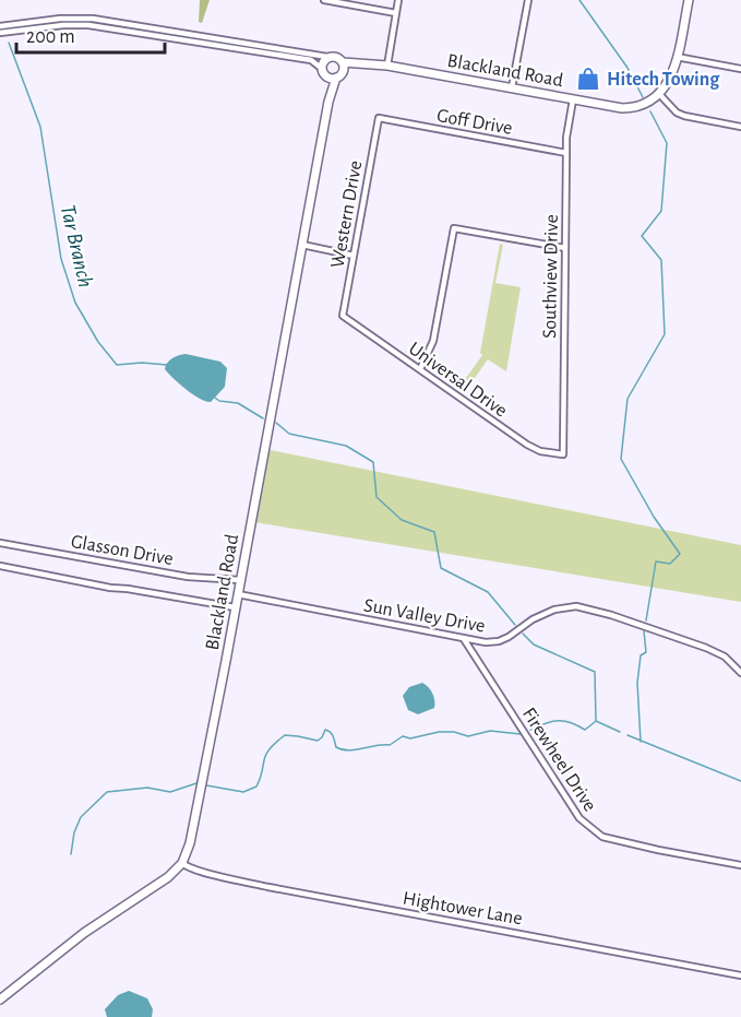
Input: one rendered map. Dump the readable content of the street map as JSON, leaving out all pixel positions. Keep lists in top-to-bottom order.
{
  "streets": {
    "street": [
      "Blackland Road",
      "Goff Drive",
      "Western Drive",
      "Southview Drive",
      "Universal Drive",
      "Glasson Drive",
      "Sun Valley Drive",
      "Firewheel Drive",
      "Hightower Lane"
    ]
  },
  "crossings": [
    ["Blackland Road", "Southview Drive"],
    ["Blackland Road", "Glasson Drive"],
    ["Blackland Road", "Sun Valley Drive"],
    ["Blackland Road", "Hightower Lane"],
    ["Goff Drive", "Western Drive"],
    ["Goff Drive", "Southview Drive"],
    ["Western Drive", "Universal Drive"],
    ["Southview Drive", "Universal Drive"],
    ["Sun Valley Drive", "Firewheel Drive"]
  ],
  "water": ["Tar Branch"],
  "places": {
    "shop": ["Hitech Towing"]
  },
  "scale_bar": "200 m"
}
